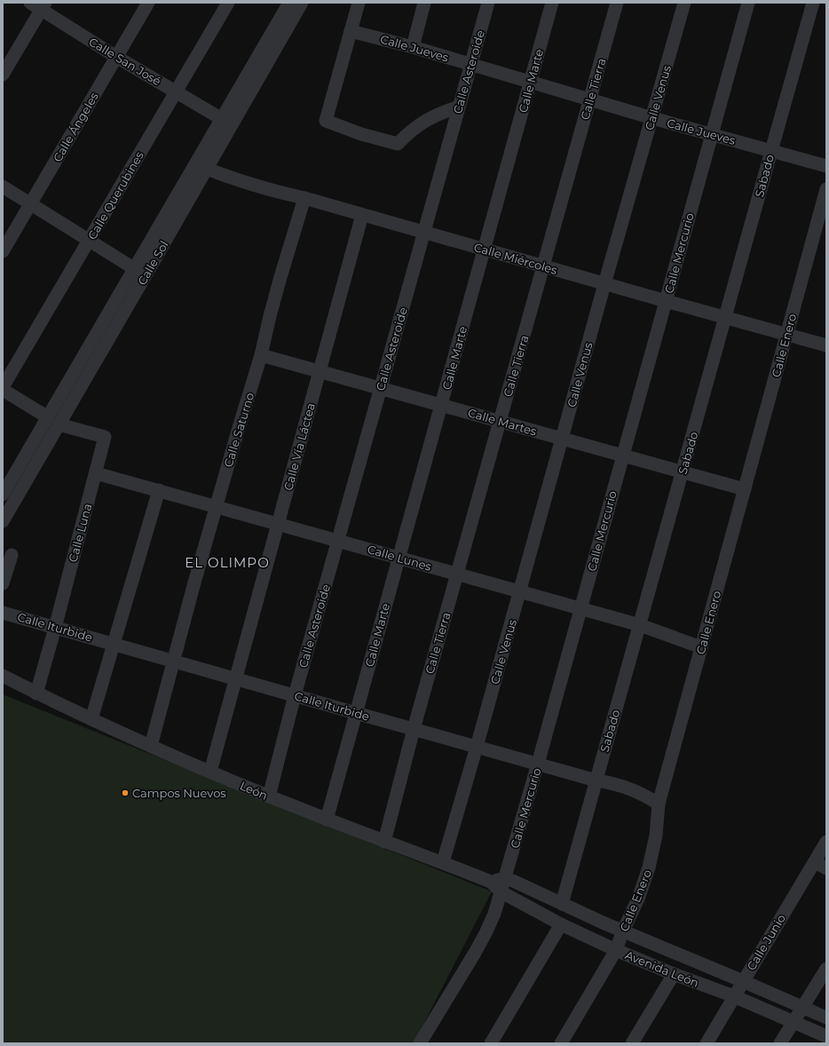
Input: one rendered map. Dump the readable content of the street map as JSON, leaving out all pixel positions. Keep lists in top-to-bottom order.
{
  "streets": {
    "street": [
      "Calle Jueves",
      "Calle San José",
      "Calle Asteroide",
      "Calle Marte",
      "Calle Tierra",
      "Calle Venus",
      "Calle Ángeles",
      "Sabado",
      "Calle Querubines",
      "Calle Mercurio",
      "Calle Miércoles",
      "Calle Sol",
      "Calle Enero",
      "Calle Martes",
      "Calle Saturno",
      "Calle Vía Láctea",
      "Calle Luna",
      "Calle Lunes",
      "Calle Iturbide",
      "León",
      "Calle Junio",
      "Avenida León"
    ]
  },
  "crossings": [
    ["Calle Jueves", "Calle Asteroide"],
    ["Calle Jueves", "Calle Marte"],
    ["Calle Jueves", "Calle Tierra"],
    ["Calle Jueves", "Calle Venus"],
    ["Calle Jueves", "Sabado"],
    ["Calle Jueves", "Calle Mercurio"],
    ["Calle San José", "Calle Ángeles"],
    ["Calle San José", "Calle Querubines"],
    ["Calle San José", "Calle Sol"],
    ["Calle Asteroide", "Calle Miércoles"],
    ["Calle Asteroide", "Calle Martes"],
    ["Calle Asteroide", "Calle Lunes"],
    ["Calle Asteroide", "Calle Iturbide"],
    ["Calle Asteroide", "León"],
    ["Calle Marte", "Calle Miércoles"],
    ["Calle Marte", "Calle Martes"],
    ["Calle Marte", "Calle Lunes"],
    ["Calle Marte", "Calle Iturbide"],
    ["Calle Marte", "León"],
    ["Calle Tierra", "Calle Miércoles"],
    ["Calle Tierra", "Calle Martes"],
    ["Calle Tierra", "Calle Lunes"],
    ["Calle Tierra", "Calle Iturbide"],
    ["Calle Tierra", "León"],
    ["Calle Venus", "Calle Miércoles"],
    ["Calle Venus", "Calle Martes"],
    ["Calle Venus", "Calle Lunes"],
    ["Calle Venus", "Calle Iturbide"],
    ["Calle Venus", "León"],
    ["Sabado", "Calle Miércoles"],
    ["Sabado", "Calle Martes"],
    ["Sabado", "Calle Lunes"],
    ["Sabado", "Calle Iturbide"],
    ["Sabado", "Avenida León"],
    ["Calle Mercurio", "Calle Miércoles"],
    ["Calle Mercurio", "Calle Martes"],
    ["Calle Mercurio", "Calle Lunes"],
    ["Calle Mercurio", "Calle Iturbide"],
    ["Calle Mercurio", "León"],
    ["Calle Mercurio", "Avenida León"],
    ["Calle Miércoles", "Calle Sol"],
    ["Calle Miércoles", "Calle Enero"],
    ["Calle Miércoles", "Calle Saturno"],
    ["Calle Miércoles", "Calle Vía Láctea"],
    ["Calle Sol", "Calle Luna"],
    ["Calle Enero", "Calle Martes"],
    ["Calle Enero", "Calle Lunes"],
    ["Calle Enero", "Calle Iturbide"],
    ["Calle Enero", "Avenida León"],
    ["Calle Martes", "Calle Saturno"],
    ["Calle Martes", "Calle Vía Láctea"],
    ["Calle Saturno", "Calle Lunes"],
    ["Calle Saturno", "Calle Iturbide"],
    ["Calle Saturno", "León"],
    ["Calle Vía Láctea", "Calle Lunes"],
    ["Calle Vía Láctea", "Calle Iturbide"],
    ["Calle Vía Láctea", "León"],
    ["Calle Luna", "Calle Lunes"],
    ["Calle Luna", "Calle Iturbide"],
    ["Calle Luna", "León"],
    ["León", "Avenida León"],
    ["Calle Junio", "Avenida León"]
  ],
  "districts": ["EL OLIMPO"],
  "places": ["Campos Nuevos"]
}
